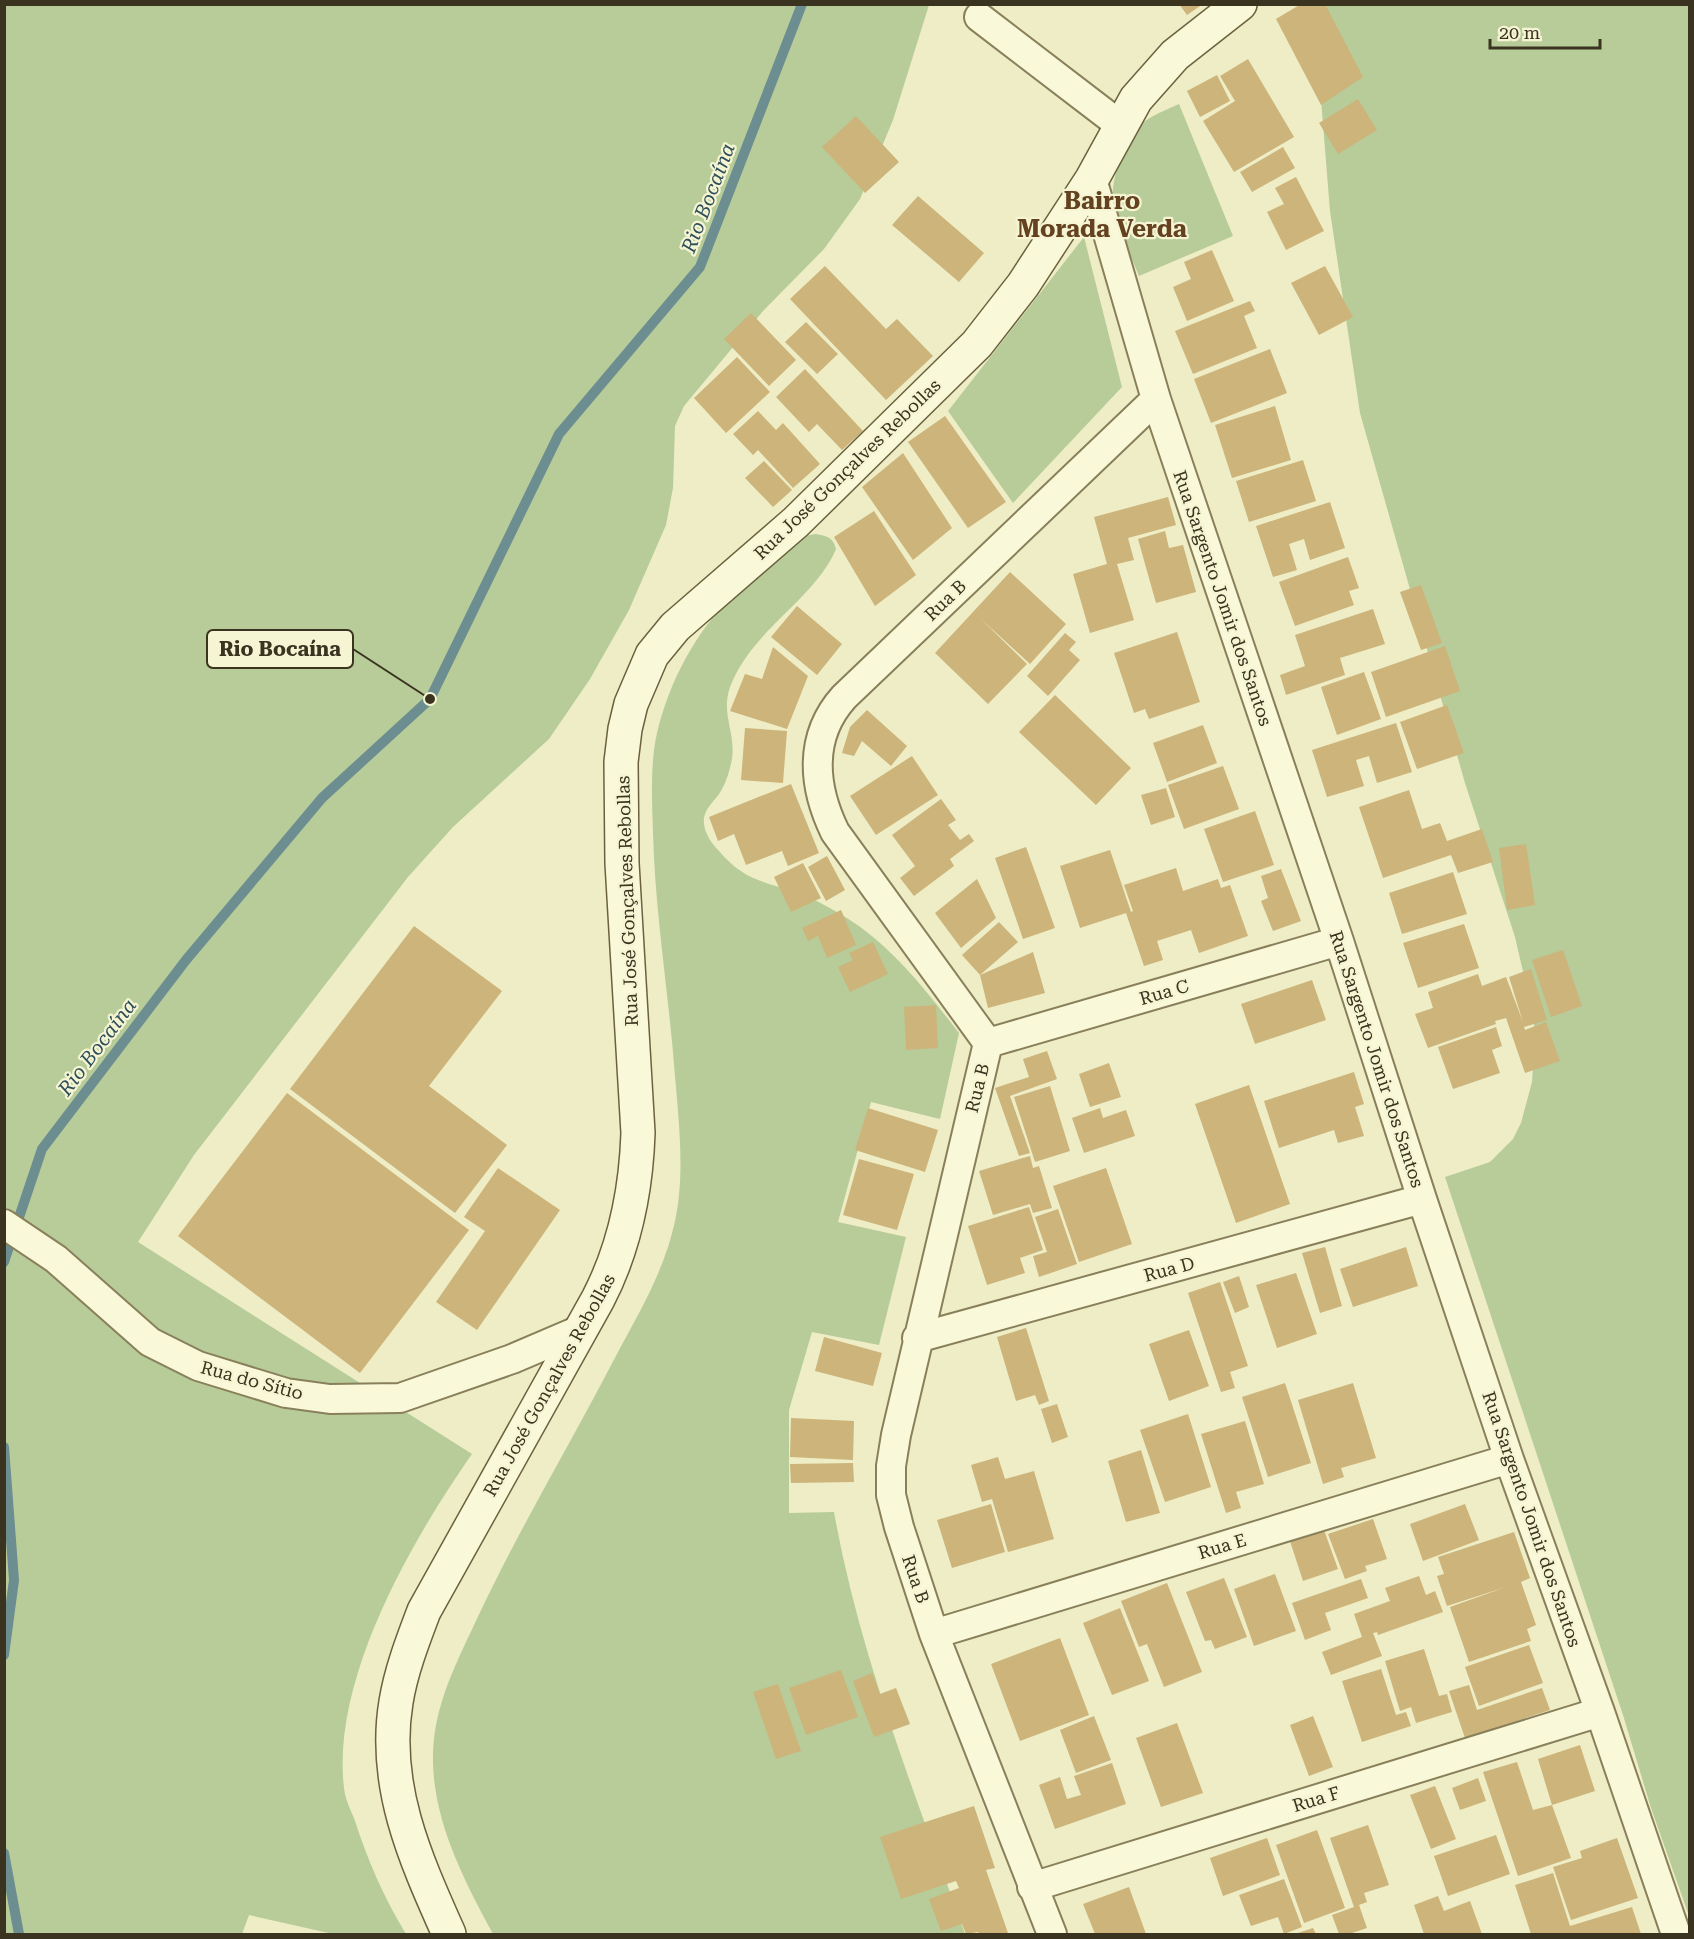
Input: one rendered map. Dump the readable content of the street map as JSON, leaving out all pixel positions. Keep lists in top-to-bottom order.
{
  "streets": {
    "street": [
      "Rua José Gonçalves Rebollas",
      "Rua Sargento Jomir dos Santos",
      "Rua B",
      "Rua C",
      "Rua D",
      "Rua do Sítio",
      "Rua E",
      "Rua F"
    ]
  },
  "crossings": [
    ["Rua José Gonçalves Rebollas", "Rua Sargento Jomir dos Santos"],
    ["Rua José Gonçalves Rebollas", "Rua do Sítio"],
    ["Rua Sargento Jomir dos Santos", "Rua B"],
    ["Rua Sargento Jomir dos Santos", "Rua C"],
    ["Rua Sargento Jomir dos Santos", "Rua D"],
    ["Rua Sargento Jomir dos Santos", "Rua E"],
    ["Rua Sargento Jomir dos Santos", "Rua F"],
    ["Rua B", "Rua C"],
    ["Rua B", "Rua D"],
    ["Rua B", "Rua E"],
    ["Rua B", "Rua F"]
  ],
  "districts": ["Bairro Morada Verda"],
  "water": ["Rio Bocaína"],
  "places": ["Rio Bocaína"],
  "scale_bar": "20 m"
}
